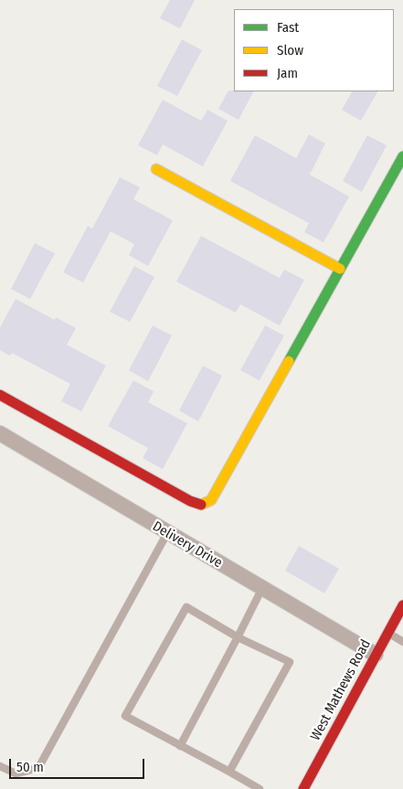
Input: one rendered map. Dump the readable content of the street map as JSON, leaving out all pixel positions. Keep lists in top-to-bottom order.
{
  "streets": {
    "street": ["Delivery Drive", "West Mathews Road"]
  },
  "crossings": [
    ["Delivery Drive", "West Mathews Road"]
  ],
  "legend": ["Fast", "Slow", "Jam"],
  "scale_bar": "50 m"
}
